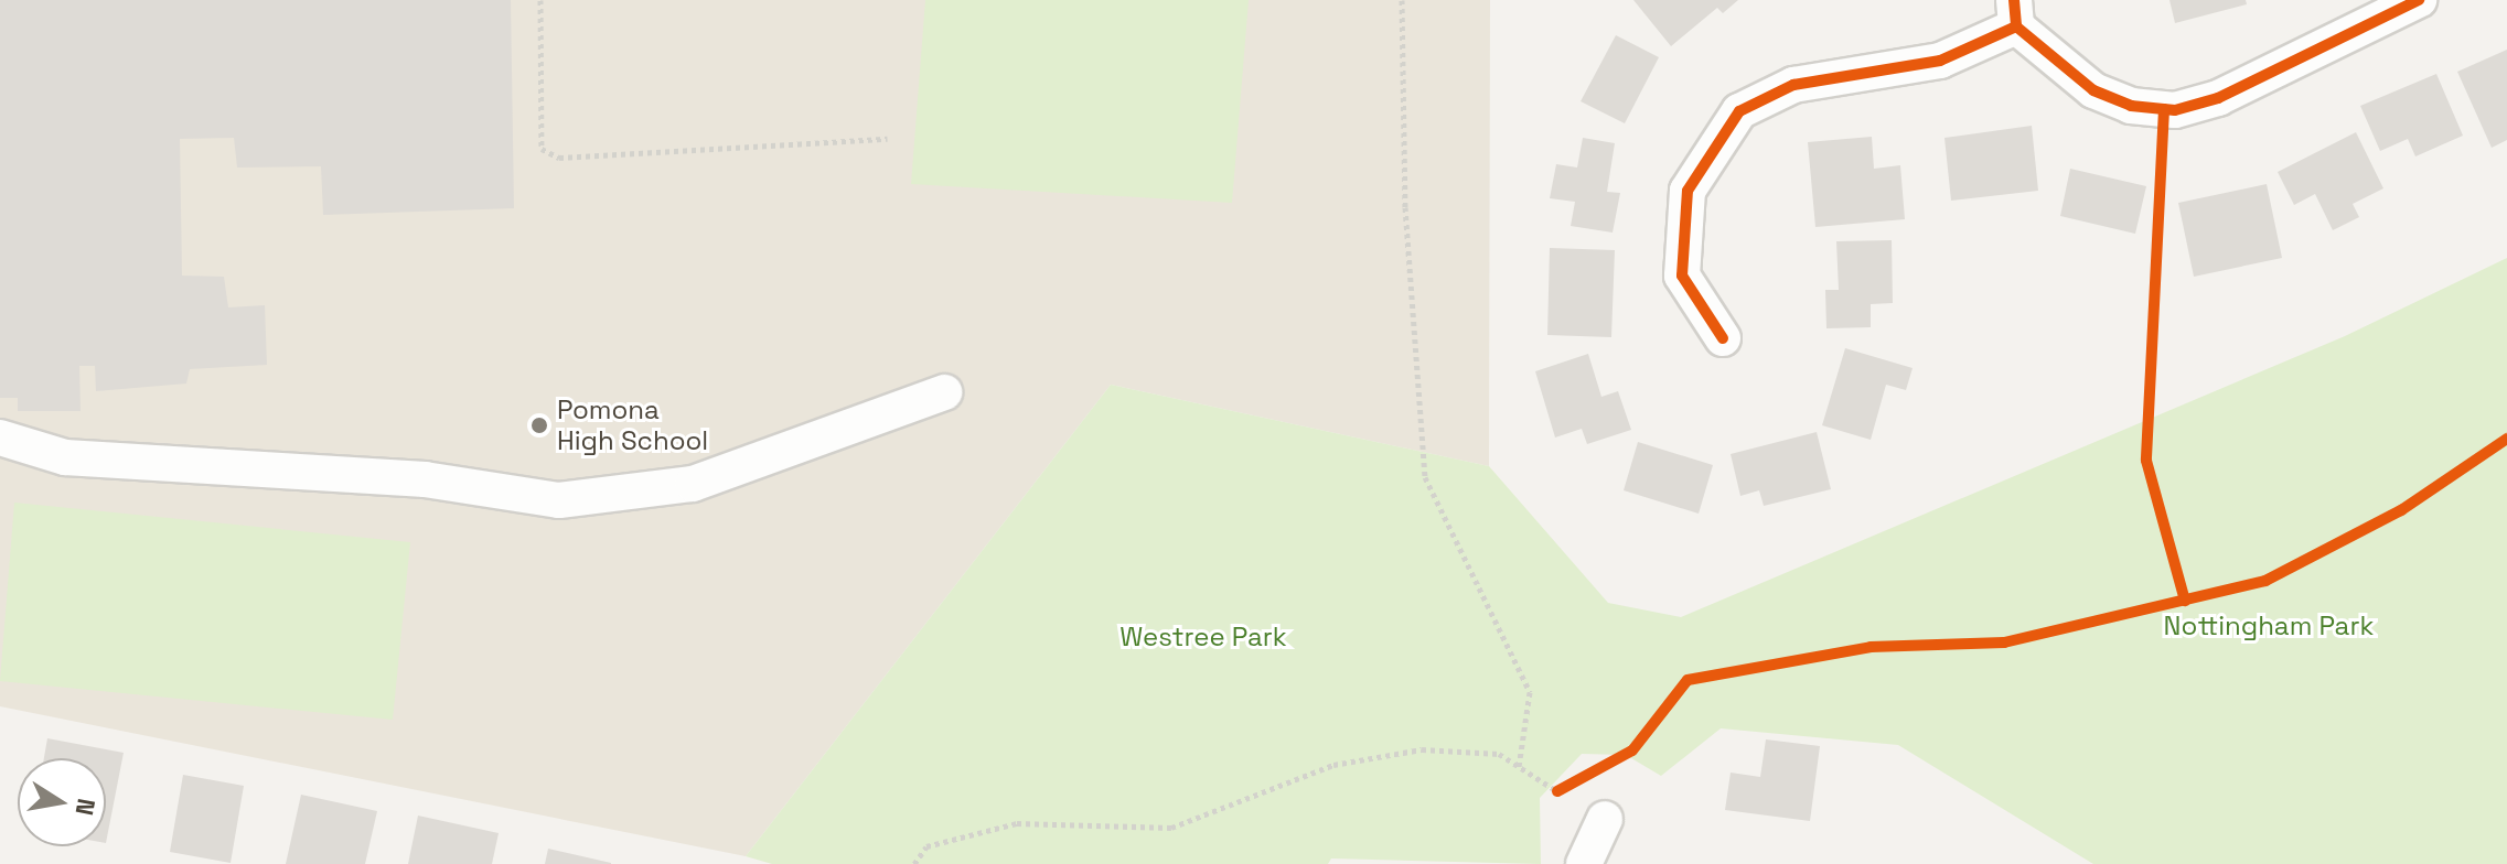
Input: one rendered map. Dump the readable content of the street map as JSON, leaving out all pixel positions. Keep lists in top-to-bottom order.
{
  "parks": ["Nottingham Park", "Westree Park"],
  "places": ["Pomona High School"],
  "north": "right"
}
